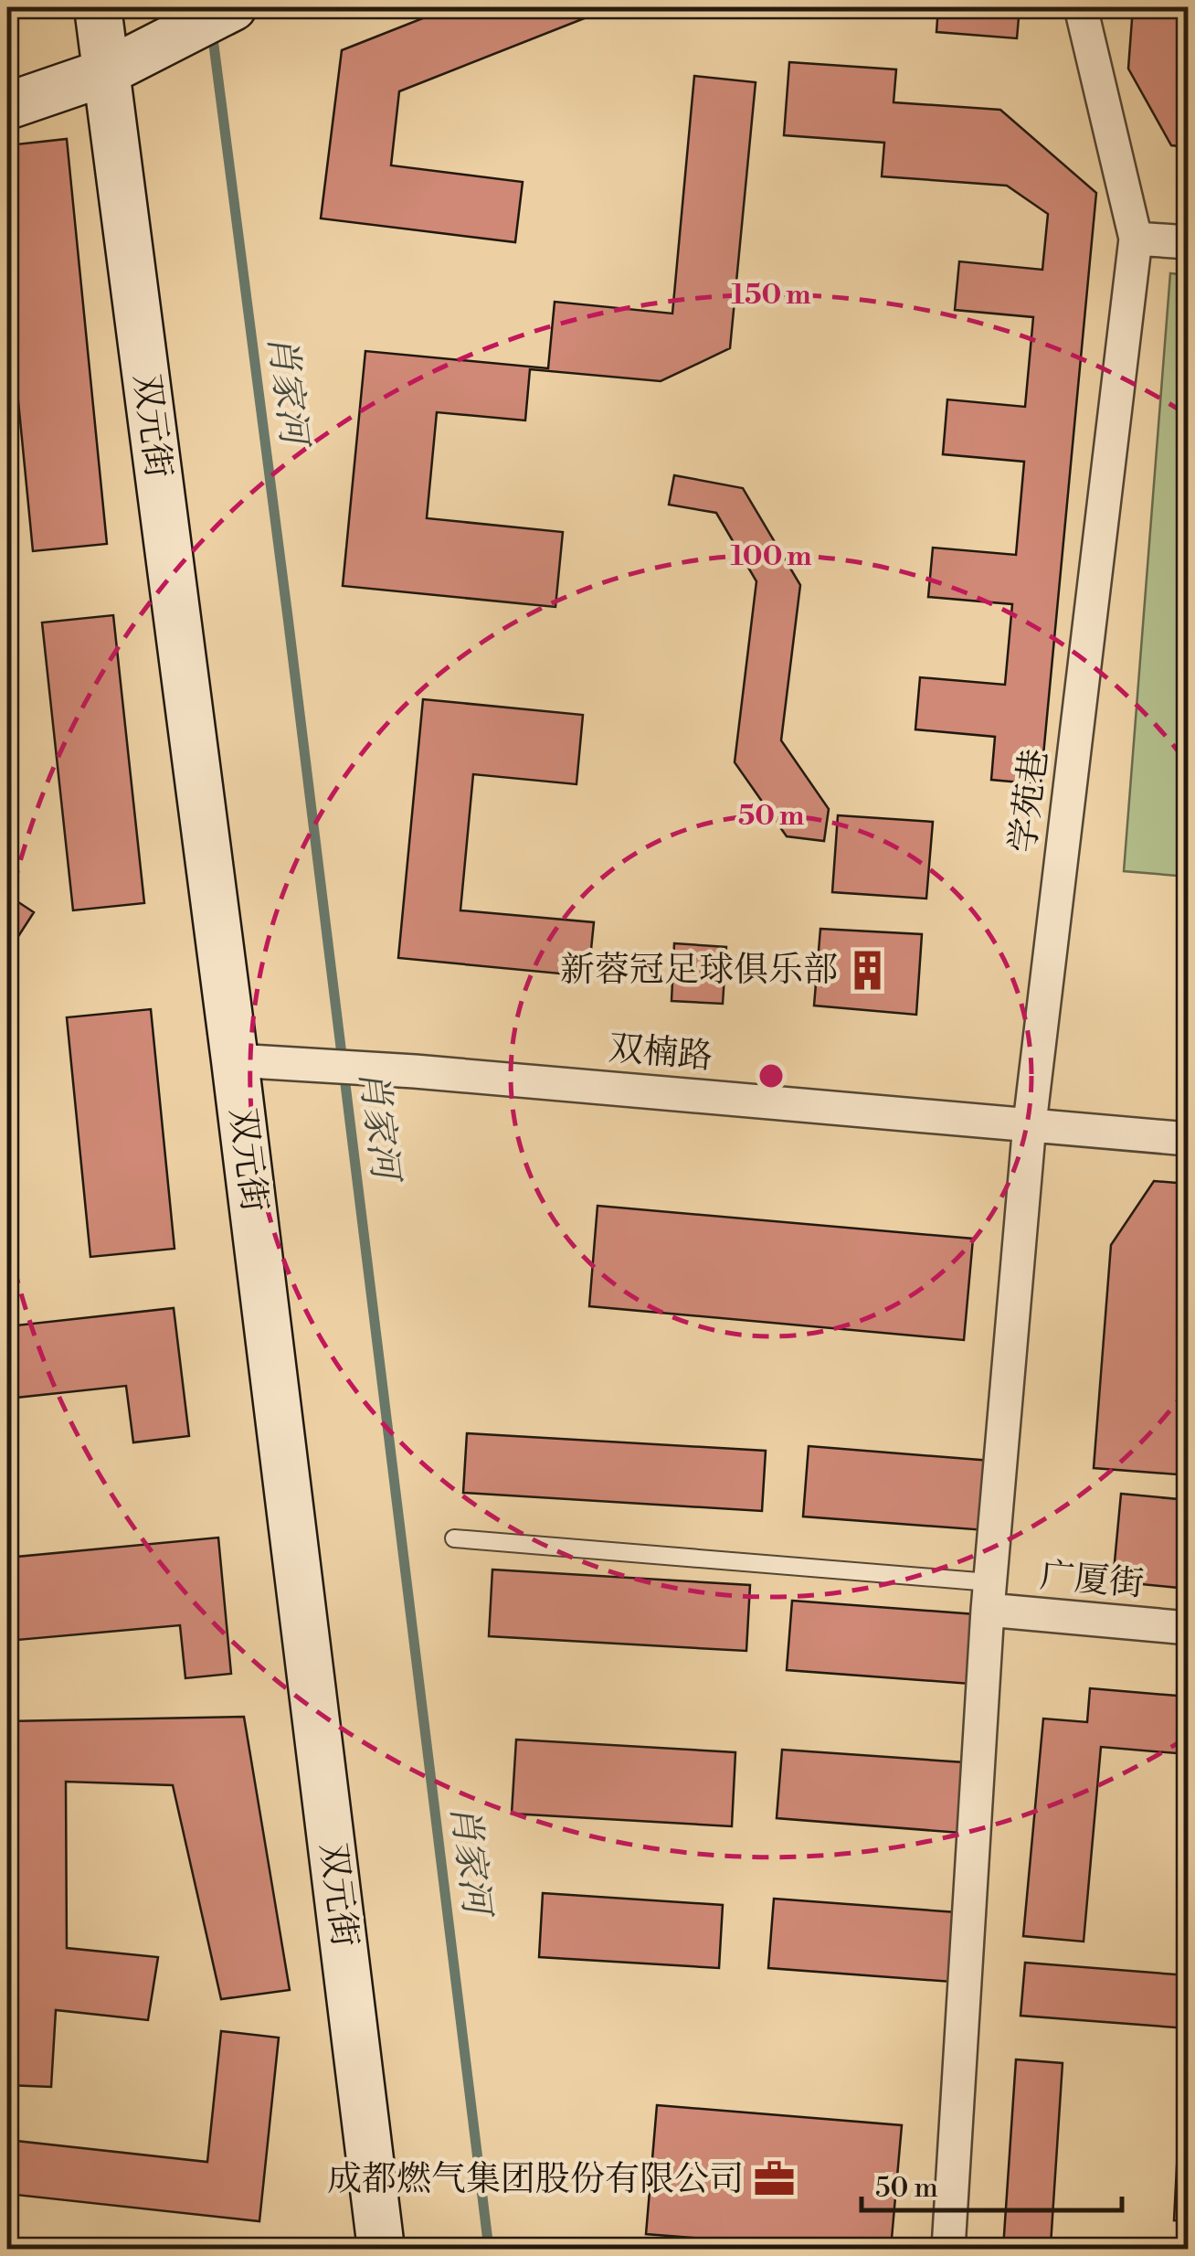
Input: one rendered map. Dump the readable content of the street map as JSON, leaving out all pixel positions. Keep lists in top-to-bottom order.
{
  "streets": {
    "main road": ["双元街"],
    "street": ["学苑巷", "双楠路", "广厦街"]
  },
  "crossings": [
    ["双元街", "双楠路"],
    ["学苑巷", "双楠路"],
    ["学苑巷", "广厦街"]
  ],
  "water": ["肖家河"],
  "places": {
    "building": ["新蓉冠足球俱乐部"],
    "office": ["成都燃气集团股份有限公司"]
  },
  "scale_bar": "50 m",
  "rings": ["150 m", "100 m", "50 m"]
}
